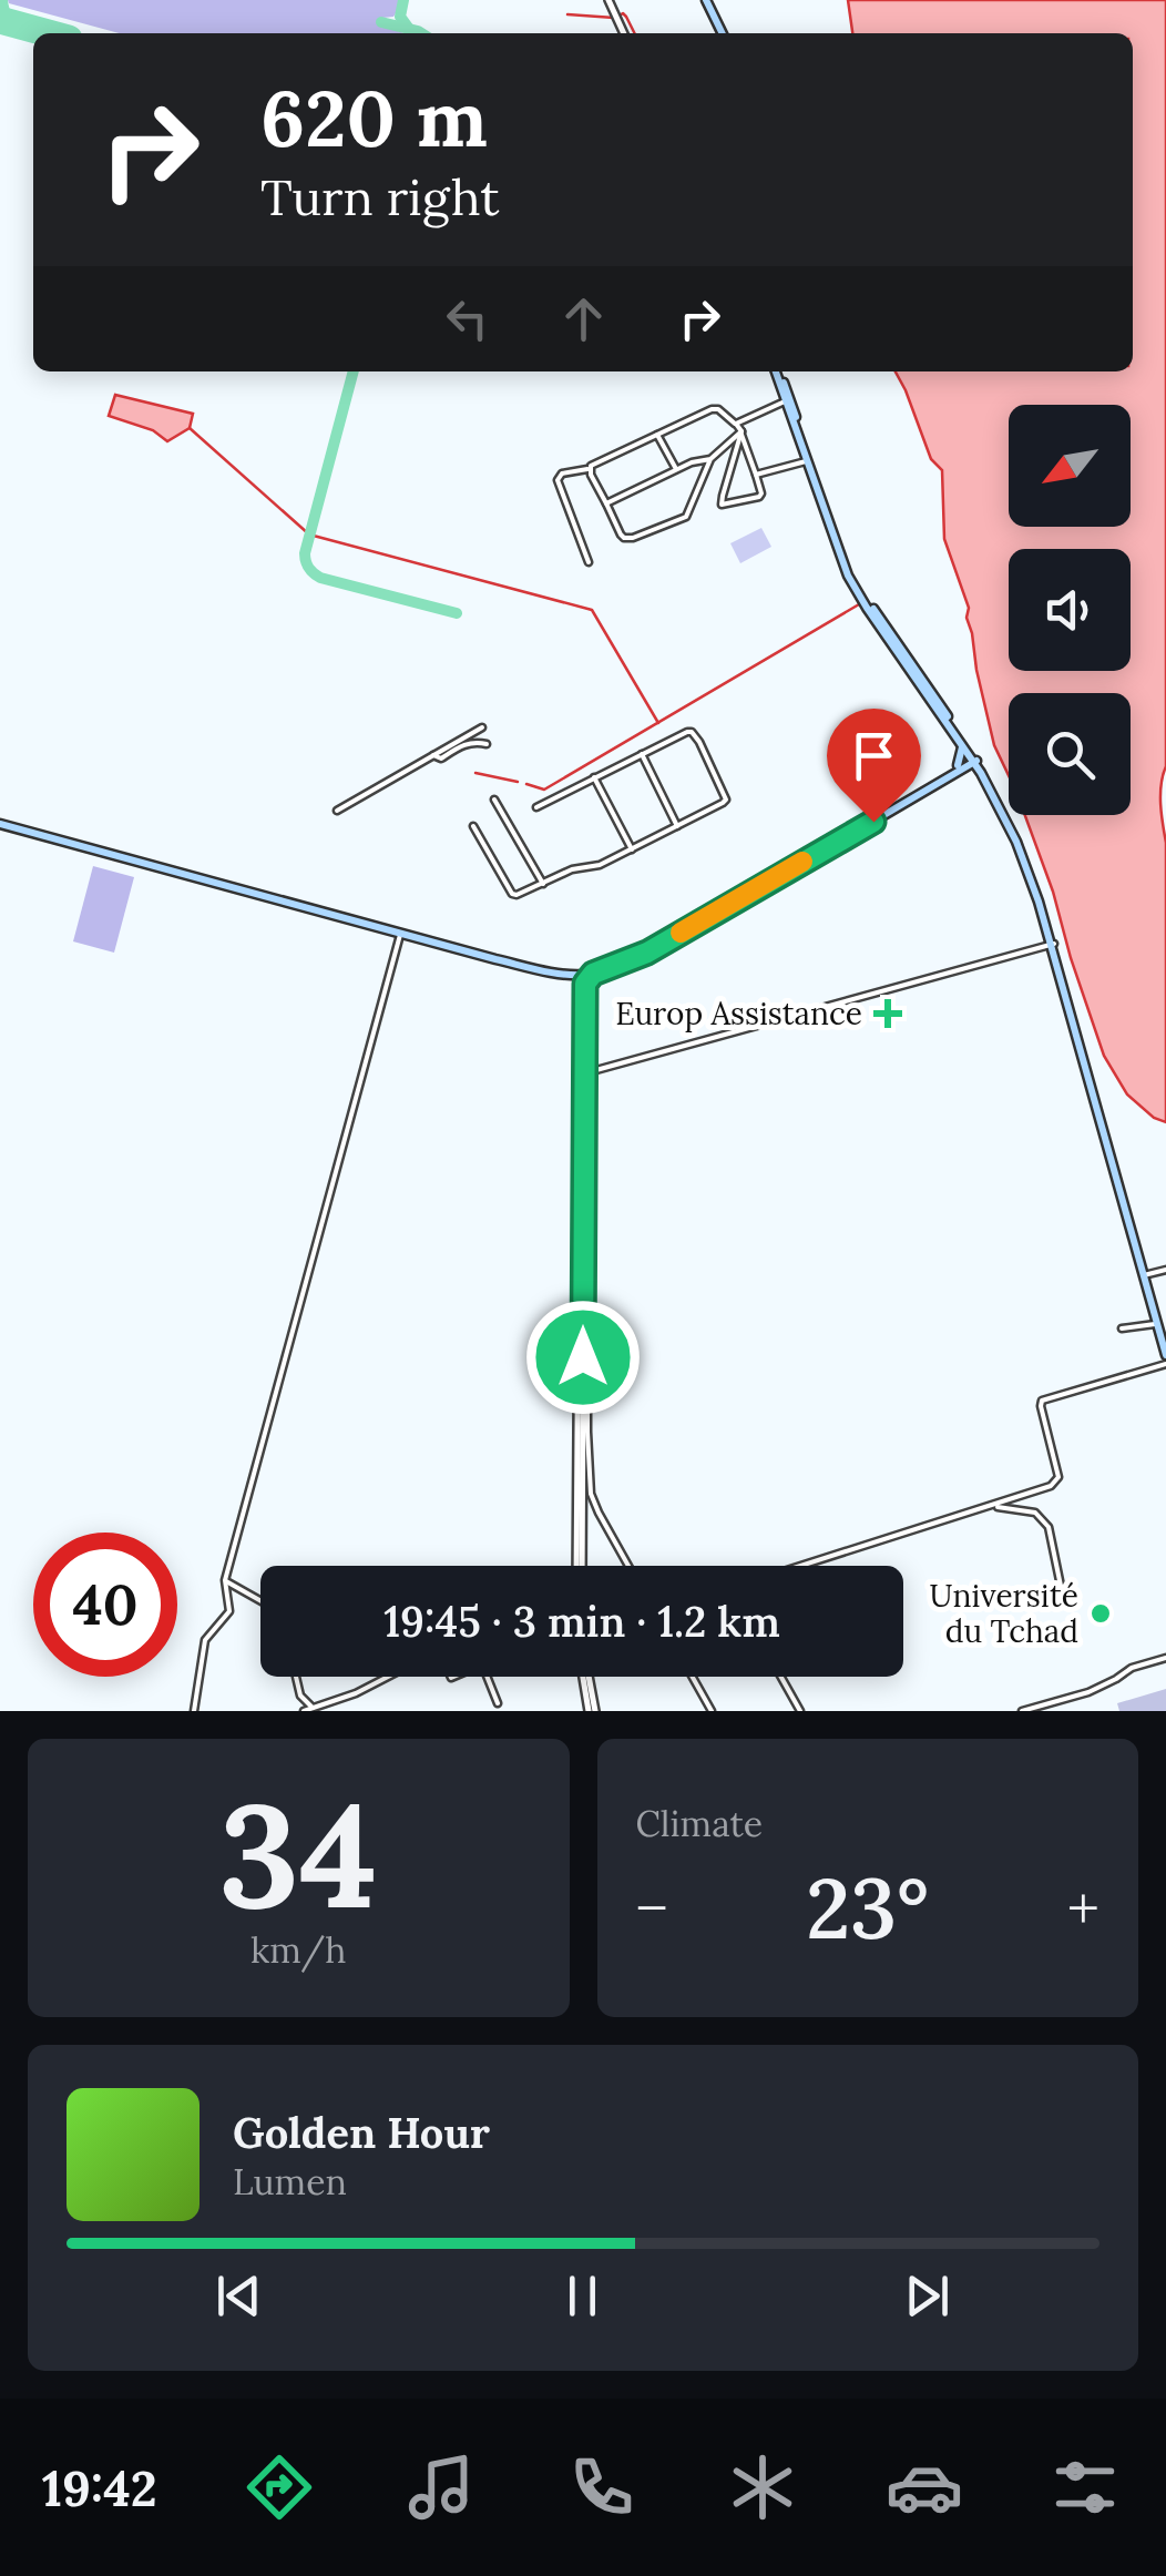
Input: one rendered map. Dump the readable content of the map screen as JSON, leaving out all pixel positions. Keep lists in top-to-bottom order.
{
  "places": {
    "health": ["Europ Assistance"],
    "other": ["Université du Tchad"]
  },
  "north": "bottom left",
  "page": {
    "turn": ["620 m", "Turn right"],
    "limit": "40",
    "trip": "19:45 · 3 min · 1.2 km",
    "tile": [
      ["34", "km/h"],
      "Climate"
    ],
    "heat": ["−", "23°", "+"],
    "song": ["Golden Hour", "Lumen"],
    "tabs": "19:42"
  }
}
